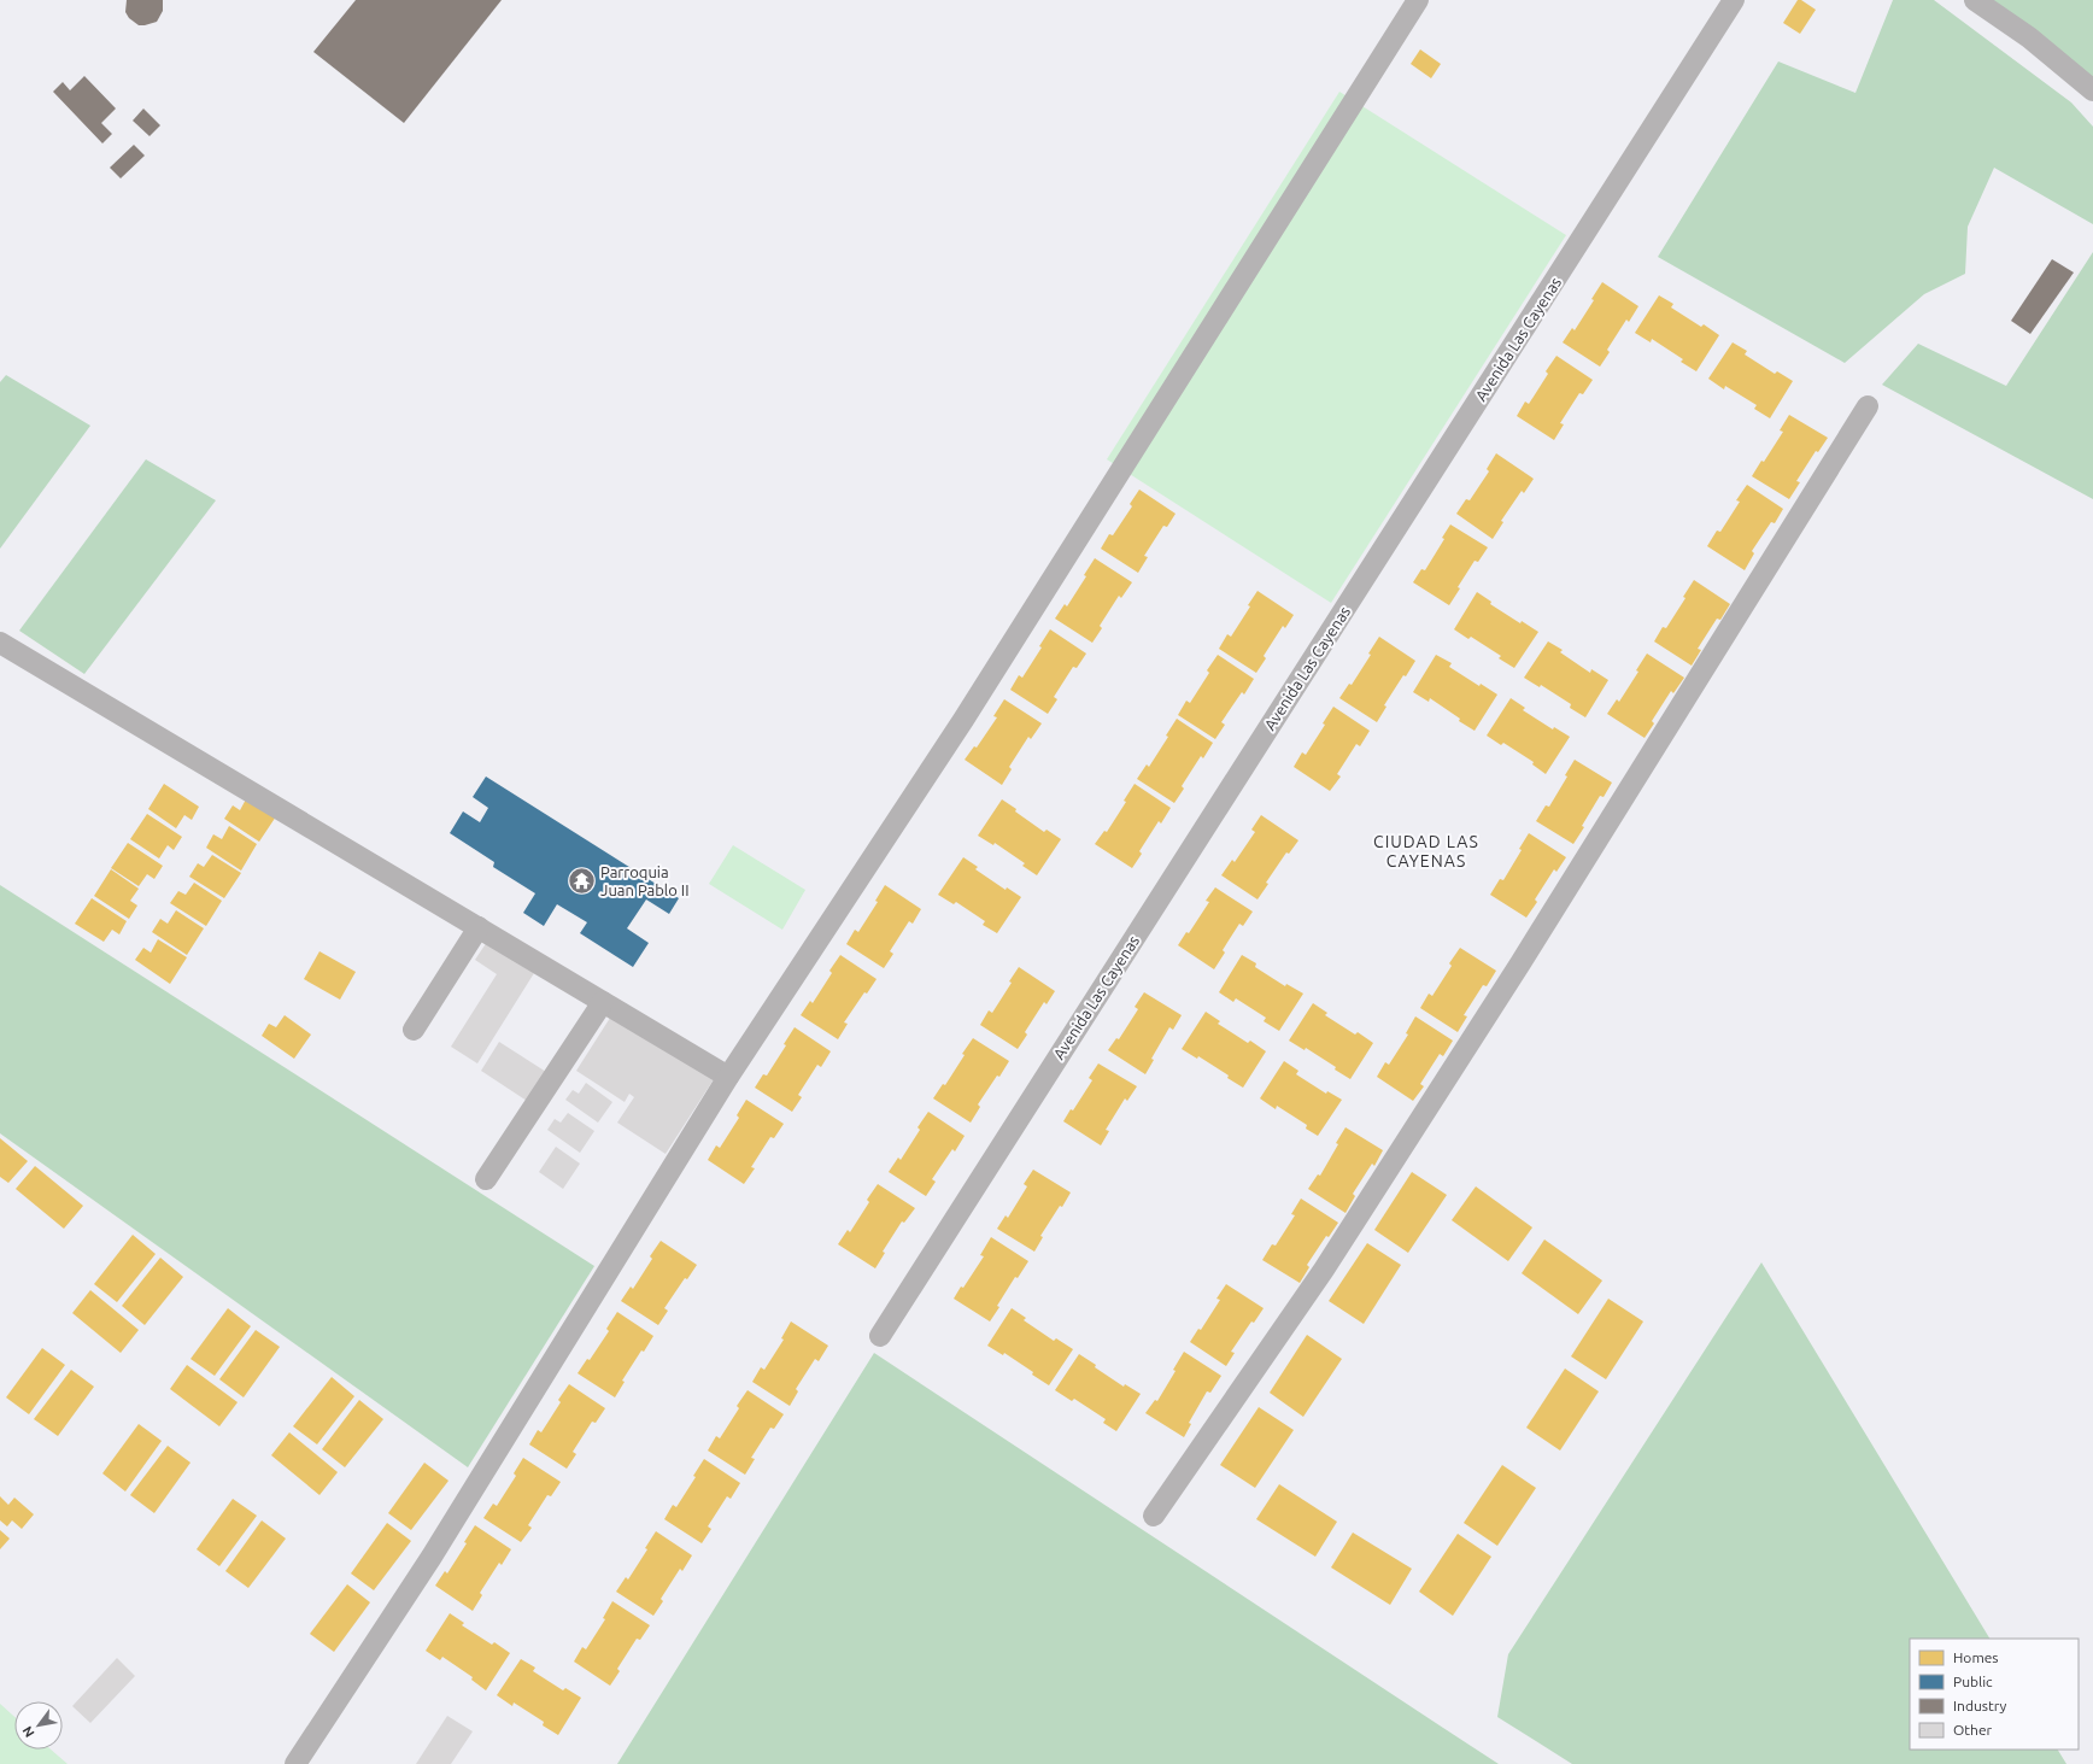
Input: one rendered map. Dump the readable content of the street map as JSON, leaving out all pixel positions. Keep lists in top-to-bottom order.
{
  "streets": {
    "street": ["Avenida Las Cayenas"]
  },
  "districts": ["CIUDAD LAS CAYENAS"],
  "places": {
    "temple": ["Parroquia Juan Pablo II"]
  },
  "legend": [
    "Homes",
    "Public",
    "Industry",
    "Other"
  ],
  "north": "bottom left"
}
